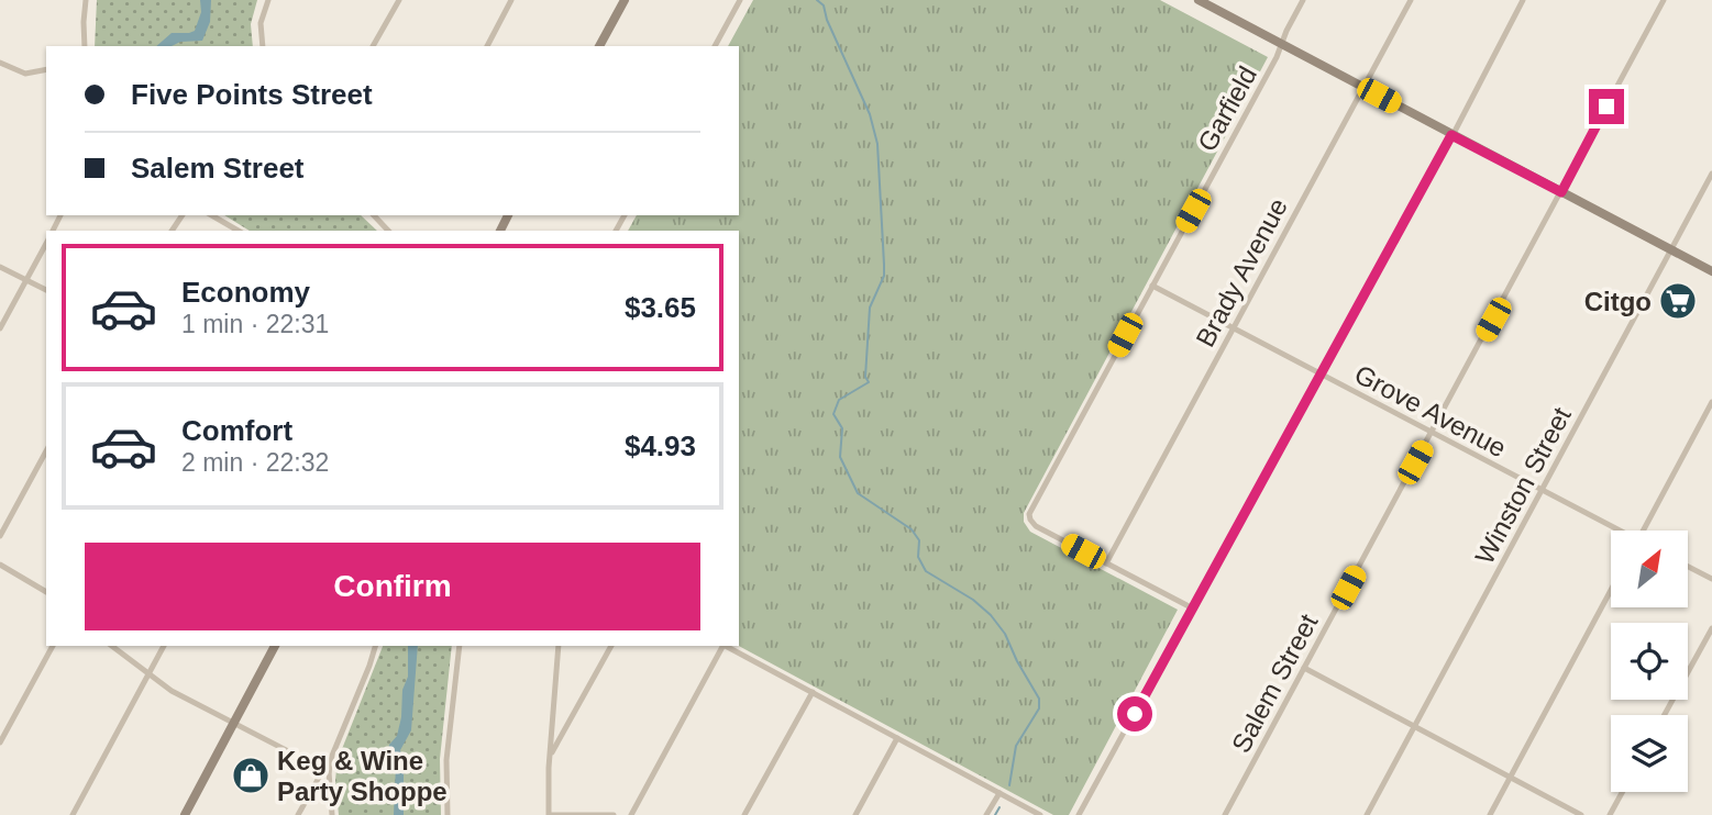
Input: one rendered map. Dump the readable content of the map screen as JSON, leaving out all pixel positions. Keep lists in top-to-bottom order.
{
  "streets": {
    "street": [
      "Garfield",
      "Brady Avenue",
      "Grove Avenue",
      "Winston Street",
      "Salem Street"
    ]
  },
  "crossings": [
    ["Garfield", "Brady Avenue"],
    ["Garfield", "Grove Avenue"],
    ["Brady Avenue", "Grove Avenue"],
    ["Grove Avenue", "Winston Street"],
    ["Grove Avenue", "Salem Street"]
  ],
  "places": {
    "supermarket": ["Citgo"],
    "shop": ["Keg & Wine Party Shoppe"]
  },
  "north": "top right",
  "page": {
    "banner": ["Five Points Street", "Salem Street"],
    "list": [
      {
        "name": "Economy",
        "note": "1 min · 22:31",
        "value": "$3.65"
      },
      {
        "name": "Comfort",
        "note": "2 min · 22:32",
        "value": "$4.93"
      }
    ],
    "buttons": "Confirm"
  }
}
